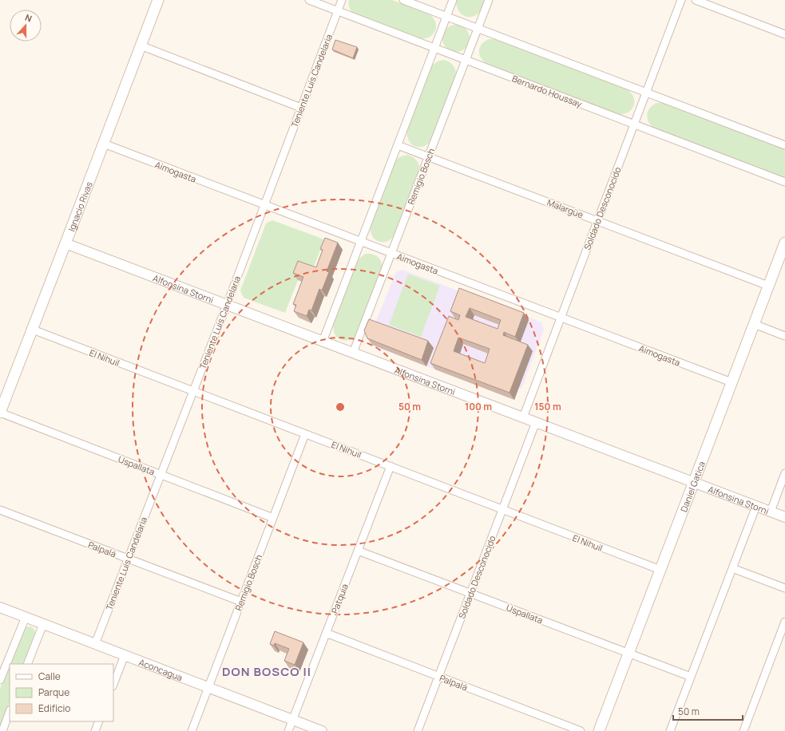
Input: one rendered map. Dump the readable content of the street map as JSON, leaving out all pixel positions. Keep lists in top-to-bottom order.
{
  "streets": {
    "main road": ["Ignacio Rivas", "Daniel Gatica"],
    "street": [
      "Teniente Luis Candelaria",
      "Bernardo Houssay",
      "Aimogasta",
      "Remigio Bosch",
      "Malargüe",
      "Soldado Desconocido",
      "Alfonsina Storni",
      "El Nihuil",
      "Uspallata",
      "Palpalá",
      "Patquia",
      "Aconcagua"
    ]
  },
  "crossings": [
    ["Teniente Luis Candelaria", "Bernardo Houssay"],
    ["Teniente Luis Candelaria", "Aimogasta"],
    ["Teniente Luis Candelaria", "Alfonsina Storni"],
    ["Teniente Luis Candelaria", "El Nihuil"],
    ["Teniente Luis Candelaria", "Uspallata"],
    ["Teniente Luis Candelaria", "Palpalá"],
    ["Teniente Luis Candelaria", "Aconcagua"],
    ["Bernardo Houssay", "Remigio Bosch"],
    ["Bernardo Houssay", "Soldado Desconocido"],
    ["Aimogasta", "Remigio Bosch"],
    ["Aimogasta", "Ignacio Rivas"],
    ["Aimogasta", "Soldado Desconocido"],
    ["Aimogasta", "Daniel Gatica"],
    ["Remigio Bosch", "Malargüe"],
    ["Remigio Bosch", "Alfonsina Storni"],
    ["Remigio Bosch", "El Nihuil"],
    ["Remigio Bosch", "Uspallata"],
    ["Remigio Bosch", "Palpalá"],
    ["Remigio Bosch", "Aconcagua"],
    ["Ignacio Rivas", "Alfonsina Storni"],
    ["Ignacio Rivas", "El Nihuil"],
    ["Ignacio Rivas", "Uspallata"],
    ["Malargüe", "Soldado Desconocido"],
    ["Malargüe", "Daniel Gatica"],
    ["Soldado Desconocido", "Alfonsina Storni"],
    ["Soldado Desconocido", "El Nihuil"],
    ["Soldado Desconocido", "Uspallata"],
    ["Soldado Desconocido", "Palpalá"],
    ["Alfonsina Storni", "Daniel Gatica"],
    ["El Nihuil", "Daniel Gatica"],
    ["El Nihuil", "Patquia"],
    ["Uspallata", "Daniel Gatica"],
    ["Uspallata", "Patquia"],
    ["Palpalá", "Patquia"],
    ["Patquia", "Aconcagua"]
  ],
  "districts": ["DON BOSCO II"],
  "legend": ["Calle", "Parque", "Edificio"],
  "scale_bar": "50 m",
  "north": "top",
  "rings": ["50 m", "100 m", "150 m"]
}
